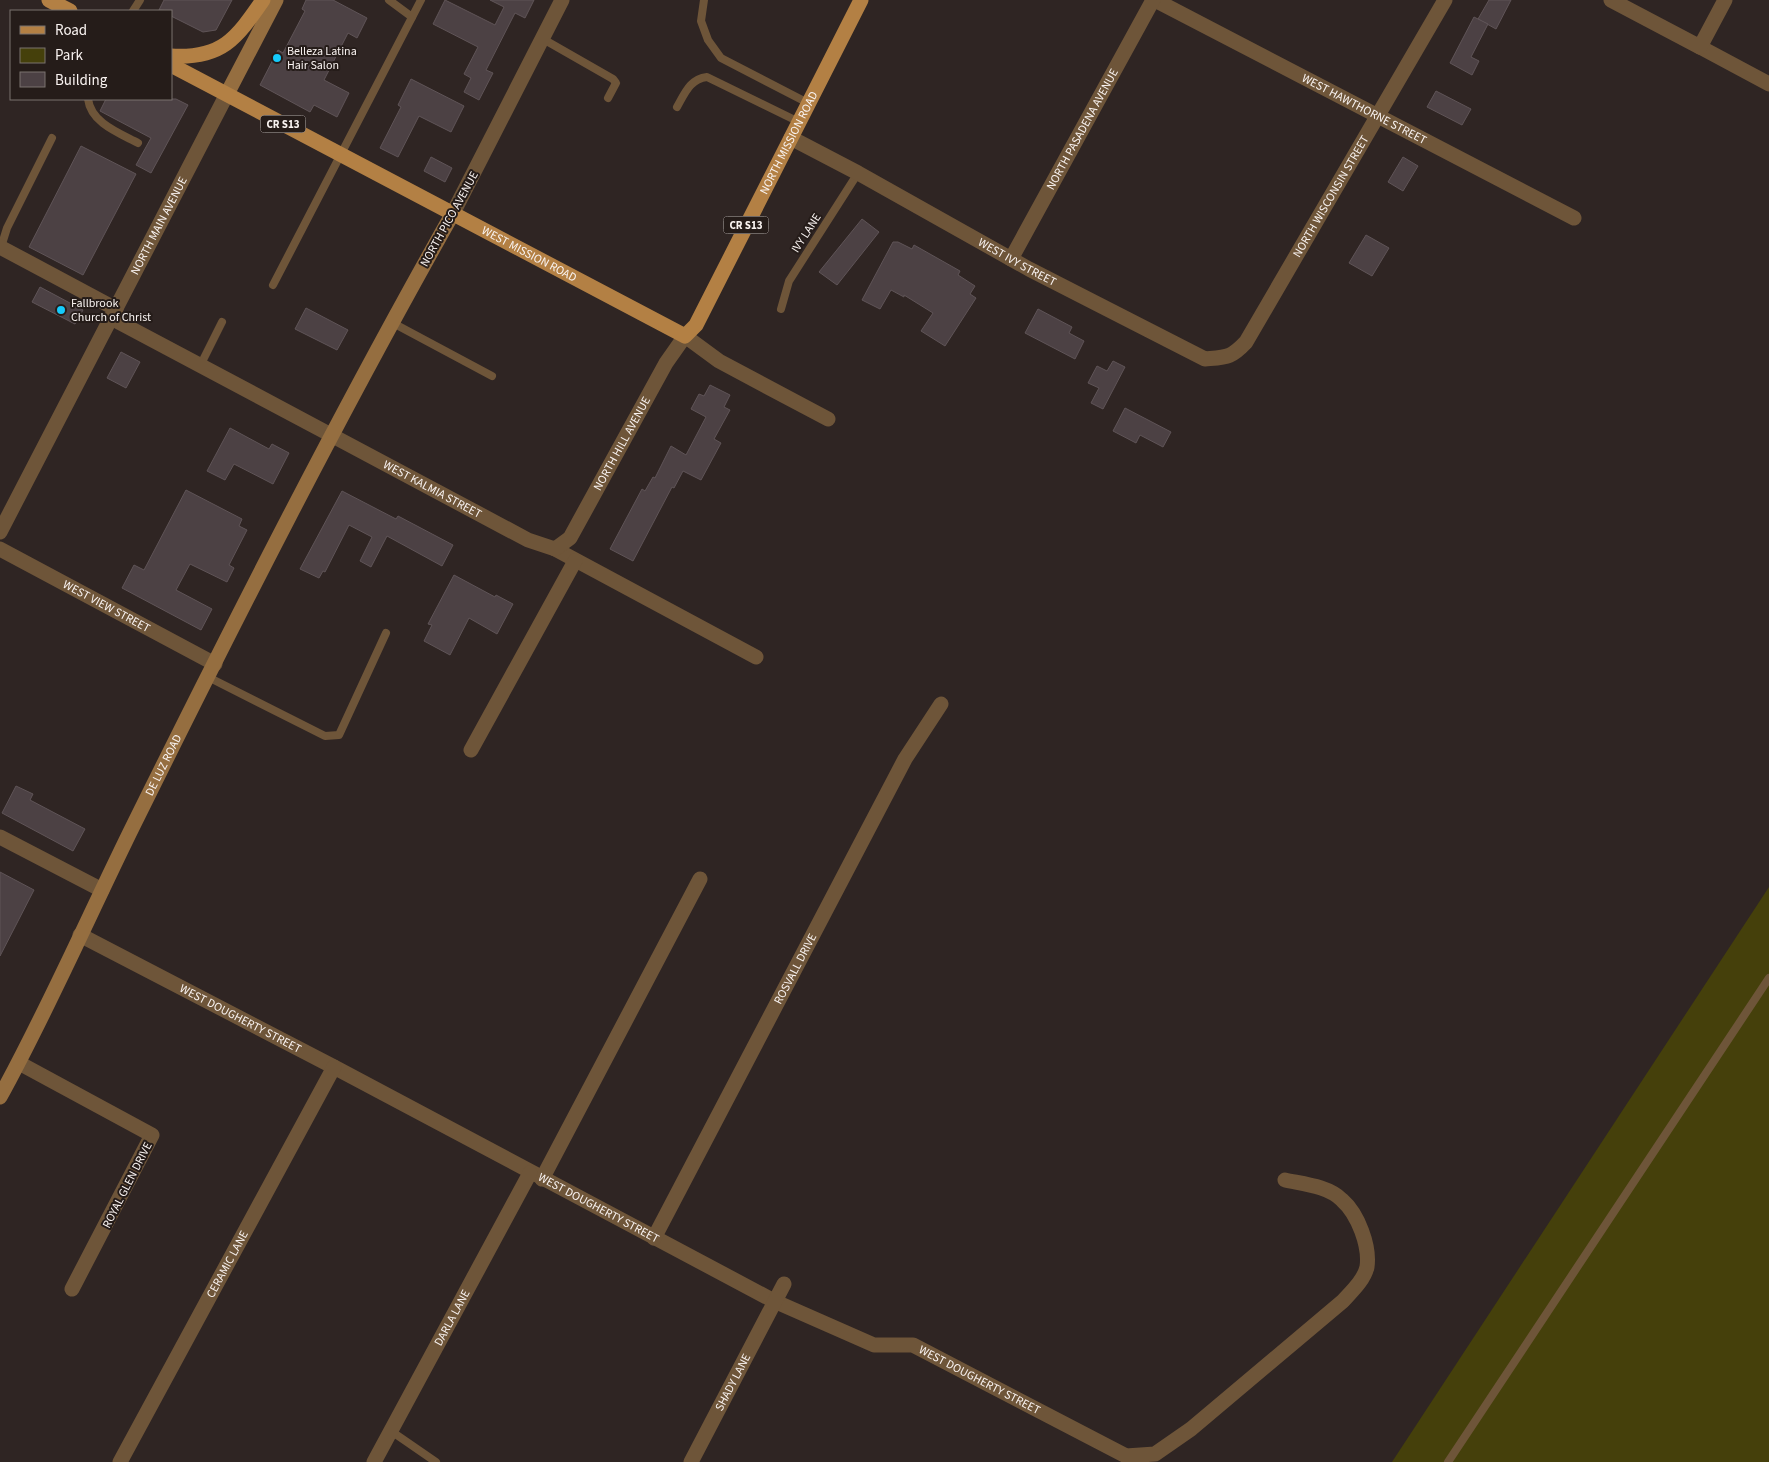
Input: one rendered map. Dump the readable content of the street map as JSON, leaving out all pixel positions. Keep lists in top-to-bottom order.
{
  "streets": {
    "main road": [
      "CR S13",
      "NORTH MISSION ROAD",
      "NORTH PICO AVENUE",
      "NORTH MAIN AVENUE",
      "WEST MISSION ROAD",
      "DE LUZ ROAD"
    ],
    "street": [
      "WEST HAWTHORNE STREET",
      "NORTH PASADENA AVENUE",
      "NORTH WISCONSIN STREET",
      "WEST IVY STREET",
      "NORTH HILL AVENUE",
      "WEST KALMIA STREET",
      "WEST VIEW STREET",
      "ROSVALL DRIVE",
      "WEST DOUGHERTY STREET",
      "ROYAL GLEN DRIVE",
      "CERAMIC LANE",
      "DARLA LANE",
      "SHADY LANE"
    ],
    "lane": ["IVY LANE"]
  },
  "crossings": [
    ["WEST HAWTHORNE STREET", "NORTH PASADENA AVENUE"],
    ["WEST HAWTHORNE STREET", "NORTH WISCONSIN STREET"],
    ["CR S13", "NORTH MAIN AVENUE"],
    ["CR S13", "WEST MISSION ROAD"],
    ["NORTH PASADENA AVENUE", "WEST IVY STREET"],
    ["NORTH MISSION ROAD", "WEST MISSION ROAD"],
    ["NORTH MISSION ROAD", "WEST IVY STREET"],
    ["NORTH MISSION ROAD", "NORTH HILL AVENUE"],
    ["NORTH WISCONSIN STREET", "WEST IVY STREET"],
    ["NORTH PICO AVENUE", "WEST MISSION ROAD"],
    ["NORTH PICO AVENUE", "WEST KALMIA STREET"],
    ["NORTH PICO AVENUE", "DE LUZ ROAD"],
    ["NORTH MAIN AVENUE", "WEST MISSION ROAD"],
    ["NORTH MAIN AVENUE", "WEST KALMIA STREET"],
    ["IVY LANE", "WEST IVY STREET"],
    ["WEST MISSION ROAD", "NORTH HILL AVENUE"],
    ["NORTH HILL AVENUE", "WEST KALMIA STREET"],
    ["WEST KALMIA STREET", "DE LUZ ROAD"],
    ["WEST VIEW STREET", "DE LUZ ROAD"],
    ["DE LUZ ROAD", "WEST DOUGHERTY STREET"],
    ["DE LUZ ROAD", "ROYAL GLEN DRIVE"],
    ["ROSVALL DRIVE", "WEST DOUGHERTY STREET"],
    ["WEST DOUGHERTY STREET", "CERAMIC LANE"],
    ["WEST DOUGHERTY STREET", "DARLA LANE"],
    ["WEST DOUGHERTY STREET", "SHADY LANE"]
  ],
  "places": ["Belleza Latina Hair Salon", "Fallbrook Church of Christ"],
  "legend": ["Road", "Park", "Building"]
}
